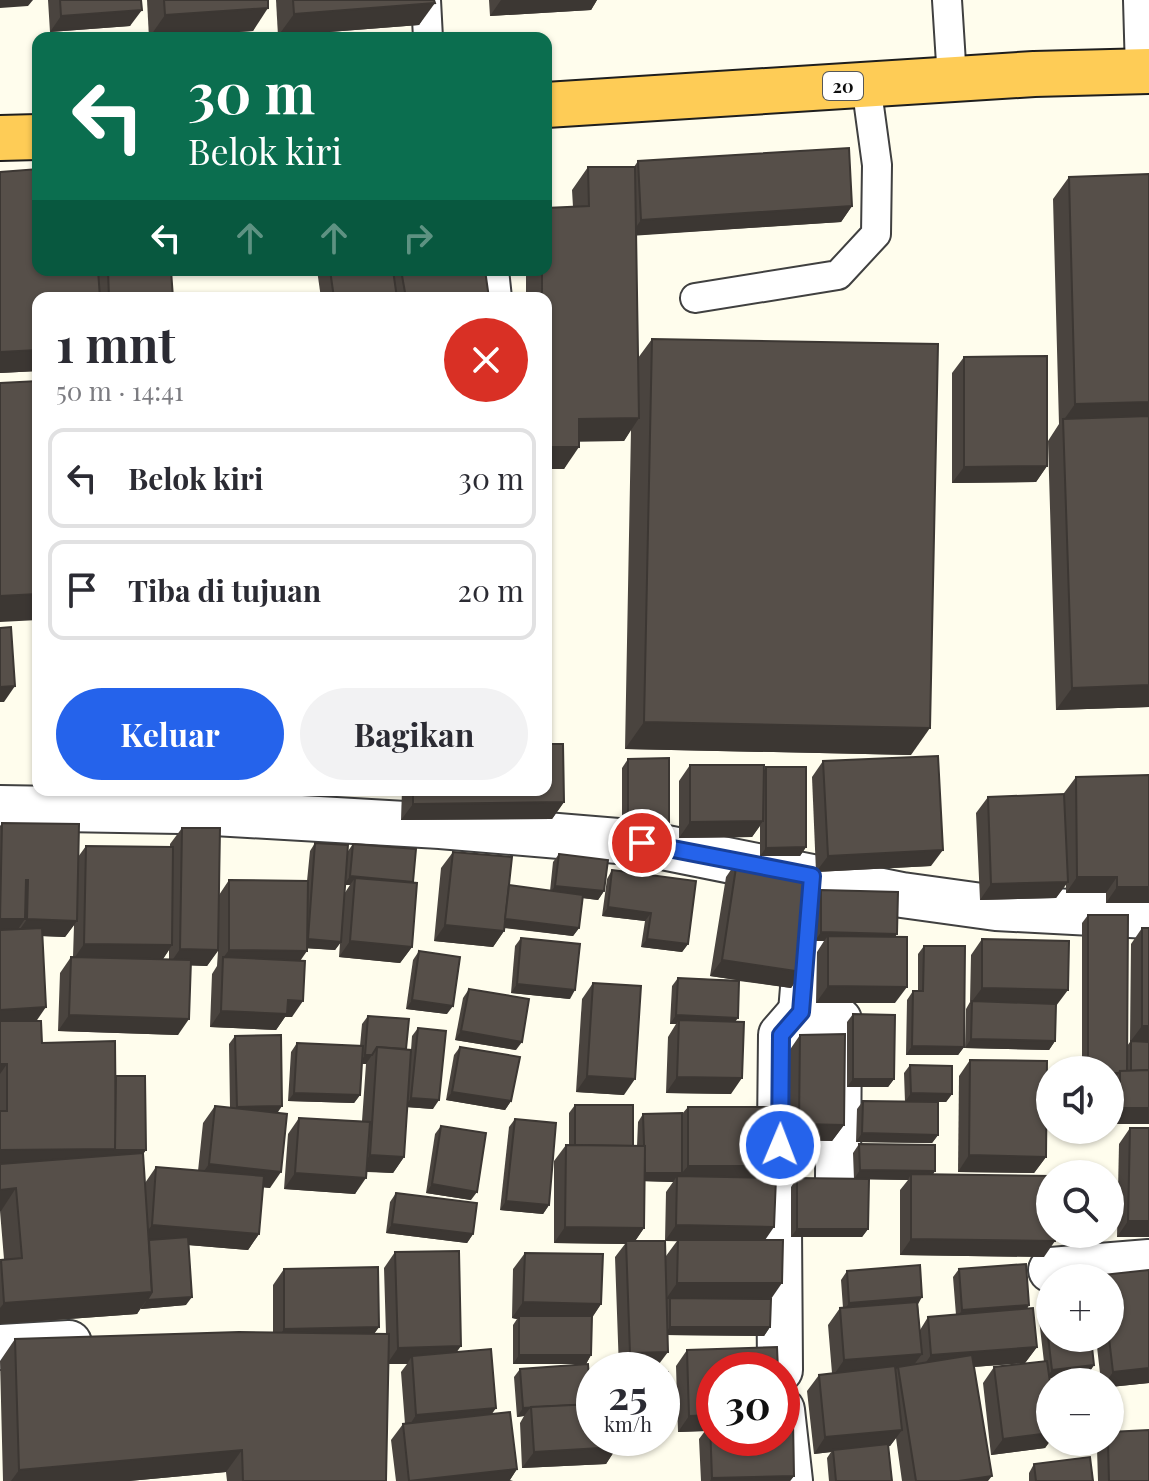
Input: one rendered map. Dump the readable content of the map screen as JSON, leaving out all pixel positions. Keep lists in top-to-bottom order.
{
  "streets": {
    "highway": ["20"]
  },
  "page": {
    "turn": ["30 m", "Belok kiri"],
    "heading": ["1 mnt", "50 m · 14:41"],
    "list": [
      {
        "name": "Belok kiri",
        "value": "30 m"
      },
      {
        "name": "Tiba di tujuan",
        "value": "20 m"
      }
    ],
    "buttons": ["Keluar", "Bagikan"],
    "map_buttons": ["+", "−"],
    "speed": "25 km/h",
    "limit": "30"
  }
}
